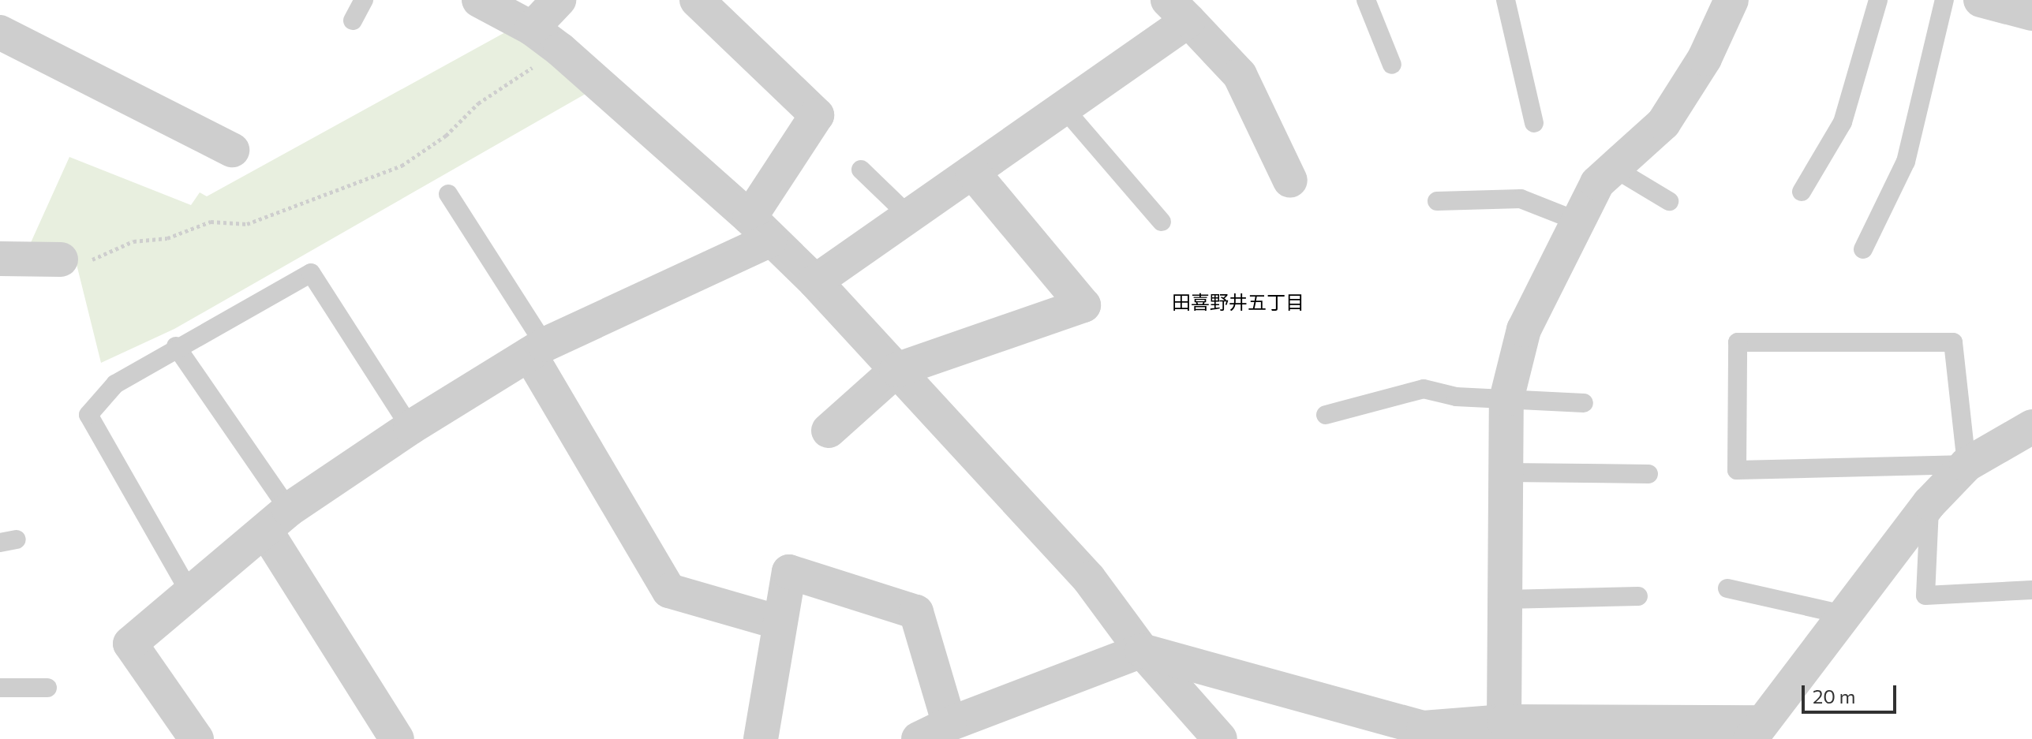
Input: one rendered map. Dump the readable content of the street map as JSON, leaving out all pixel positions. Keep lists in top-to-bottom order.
{
  "districts": ["田喜野井五丁目"],
  "scale_bar": "20 m"
}
